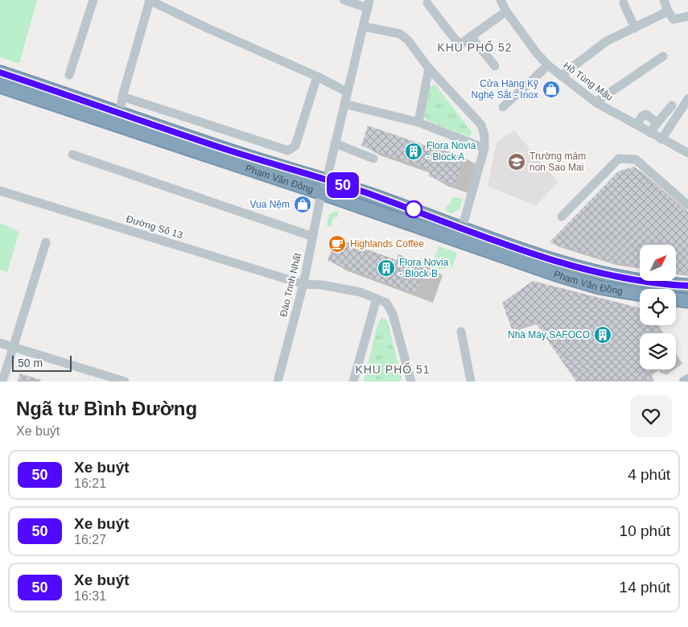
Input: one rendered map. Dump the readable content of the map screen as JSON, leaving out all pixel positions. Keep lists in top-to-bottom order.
{
  "streets": {
    "highway": ["Phạm Văn Đồng"],
    "street": ["Hồ Tùng Mậu", "Đường Số 13", "Đào Trinh Nhất"]
  },
  "crossings": [
    ["Phạm Văn Đồng", "Đào Trinh Nhất"],
    ["Đường Số 13", "Đào Trinh Nhất"]
  ],
  "districts": ["KHU PHỐ 52", "KHU PHỐ 51"],
  "places": {
    "shop": ["Cửa Hàng Kỹ Nghệ Sắt - Inox", "Vua Nệm"],
    "building": ["Flora Novia - Block A", "Flora Novia - Block B", "Nhà Máy SAFOCO"],
    "school or university": ["Trường mầm non Sao Mai"],
    "cafe": ["Highlands Coffee"]
  },
  "lines": ["bus line 50"],
  "scale_bar": "50 m",
  "north": "top right",
  "page": {
    "on_map": "50",
    "scale": "50 m",
    "heading": ["Ngã tư Bình Đường", "Xe buýt"],
    "list": [
      {
        "mark": "50",
        "name": "Xe buýt",
        "note": "16:21",
        "value": "4 phút"
      },
      {
        "mark": "50",
        "name": "Xe buýt",
        "note": "16:27",
        "value": "10 phút"
      },
      {
        "mark": "50",
        "name": "Xe buýt",
        "note": "16:31",
        "value": "14 phút"
      }
    ]
  }
}
